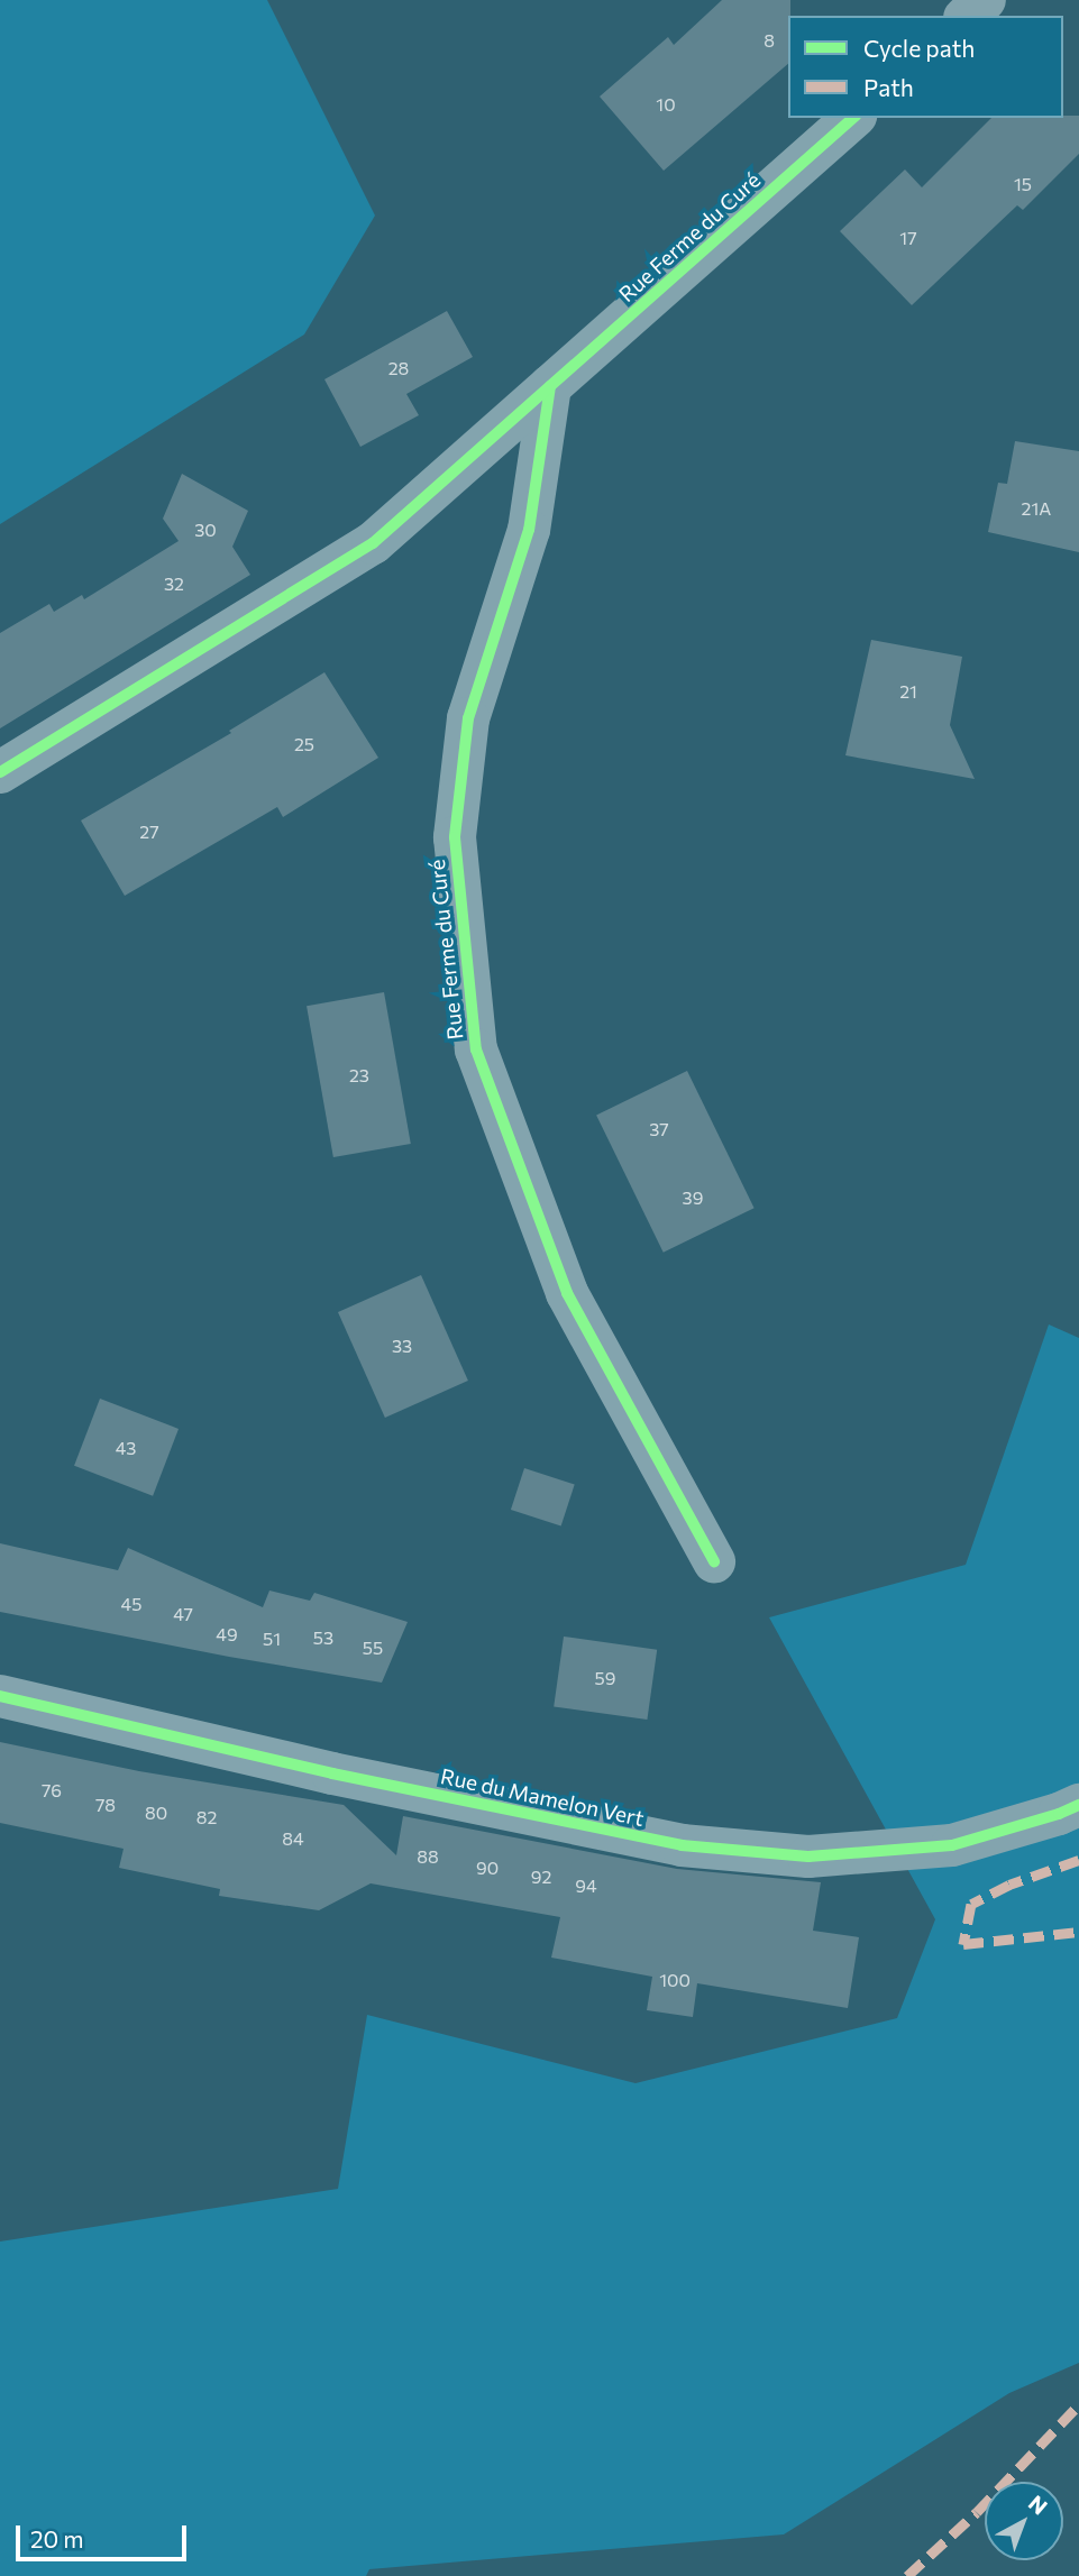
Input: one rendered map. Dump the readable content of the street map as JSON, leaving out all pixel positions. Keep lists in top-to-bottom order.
{
  "streets": {
    "street": ["Rue Ferme du Curé", "Rue du Mamelon Vert"]
  },
  "house_numbers": [
    "8",
    "10",
    "15",
    "17",
    "28",
    "21A",
    "30",
    "32",
    "21",
    "25",
    "27",
    "23",
    "37",
    "39",
    "33",
    "43",
    "45",
    "47",
    "49",
    "53",
    "51",
    "55",
    "59",
    "76",
    "78",
    "80",
    "82",
    "84",
    "88",
    "90",
    "92",
    "94",
    "100"
  ],
  "legend": ["Cycle path", "Path"],
  "scale_bar": "20 m",
  "north": "top right"
}
